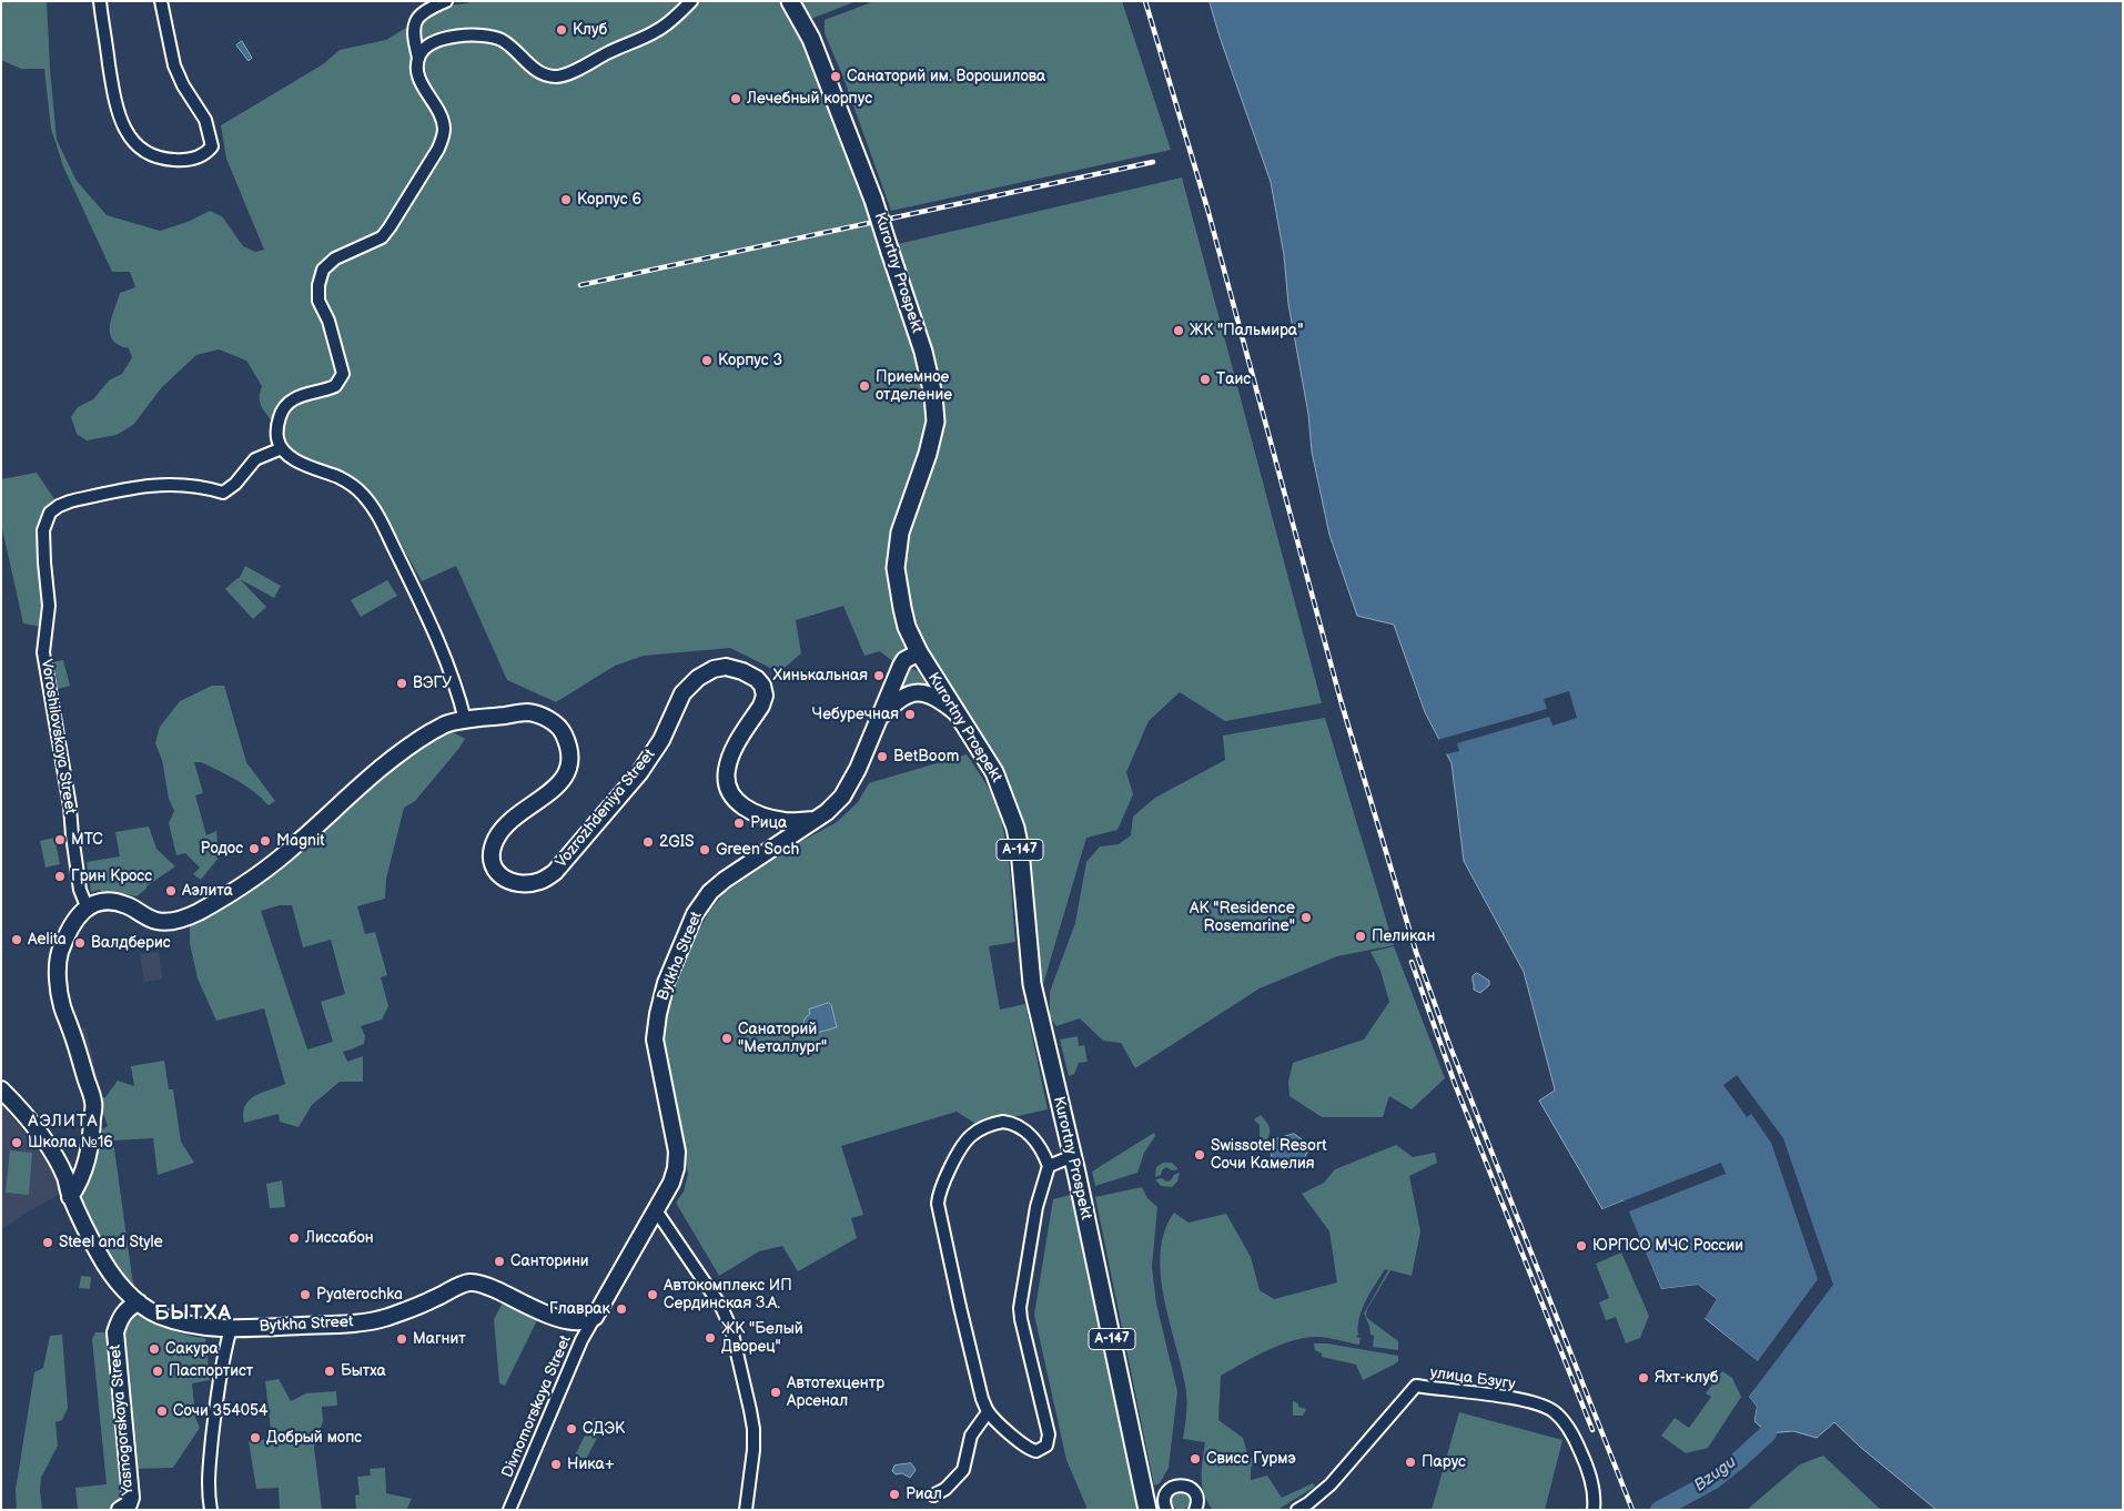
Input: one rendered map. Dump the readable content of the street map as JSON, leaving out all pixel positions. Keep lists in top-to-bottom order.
{
  "streets": {
    "main road": ["Kurortny Prospekt", "А-147"],
    "street": [
      "Voroshilovskaya Street",
      "Vozrozhdeniya Street",
      "Bytkha Street",
      "улица Бзугу",
      "Divnomorskaya Street",
      "Yasnogorskaya Street"
    ]
  },
  "crossings": [
    ["Kurortny Prospekt", "Bytkha Street"],
    ["Voroshilovskaya Street", "Vozrozhdeniya Street"],
    ["Vozrozhdeniya Street", "Bytkha Street"],
    ["Bytkha Street", "Divnomorskaya Street"],
    ["Bytkha Street", "Yasnogorskaya Street"]
  ],
  "districts": ["АЭЛИТА", "БЫТХА"],
  "water": ["Bzugu"],
  "places": [
    "Клуб",
    "Санаторий им. Ворошилова",
    "Лечебный корпус",
    "Корпус 6",
    "ЖК \"Пальмира\"",
    "Корпус 3",
    "Таис",
    "Приемное отделение",
    "Хинькальная",
    "ВЭГУ",
    "Чебуречная",
    "BetBoom",
    "Рица",
    "МТС",
    "Magnit",
    "2GIS",
    "Родос",
    "Green Soch",
    "Грин Кросс",
    "Аэлита",
    "АК \"Residence Rosemarine\"",
    "Пеликан",
    "Aelita",
    "Валдберис",
    "Санаторий \"Металлург\"",
    "Школа №16",
    "Swissotel Resort Сочи Камелия",
    "Лиссабон",
    "Steel and Style",
    "ЮРПСО МЧС России",
    "Санторини",
    "Pyaterochka",
    "Автокомплекс ИП Сердинская З.А.",
    "Главрак",
    "ЖК \"Белый Дворец\"",
    "Магнит",
    "Сакура",
    "Паспортист",
    "Бытха",
    "Яхт-клуб",
    "Автотехцентр Арсенал",
    "Сочи 354054",
    "СДЭК",
    "Добрый мопс",
    "Свисс Гурмэ",
    "Парус",
    "Ника+",
    "Риал"
  ]
}
